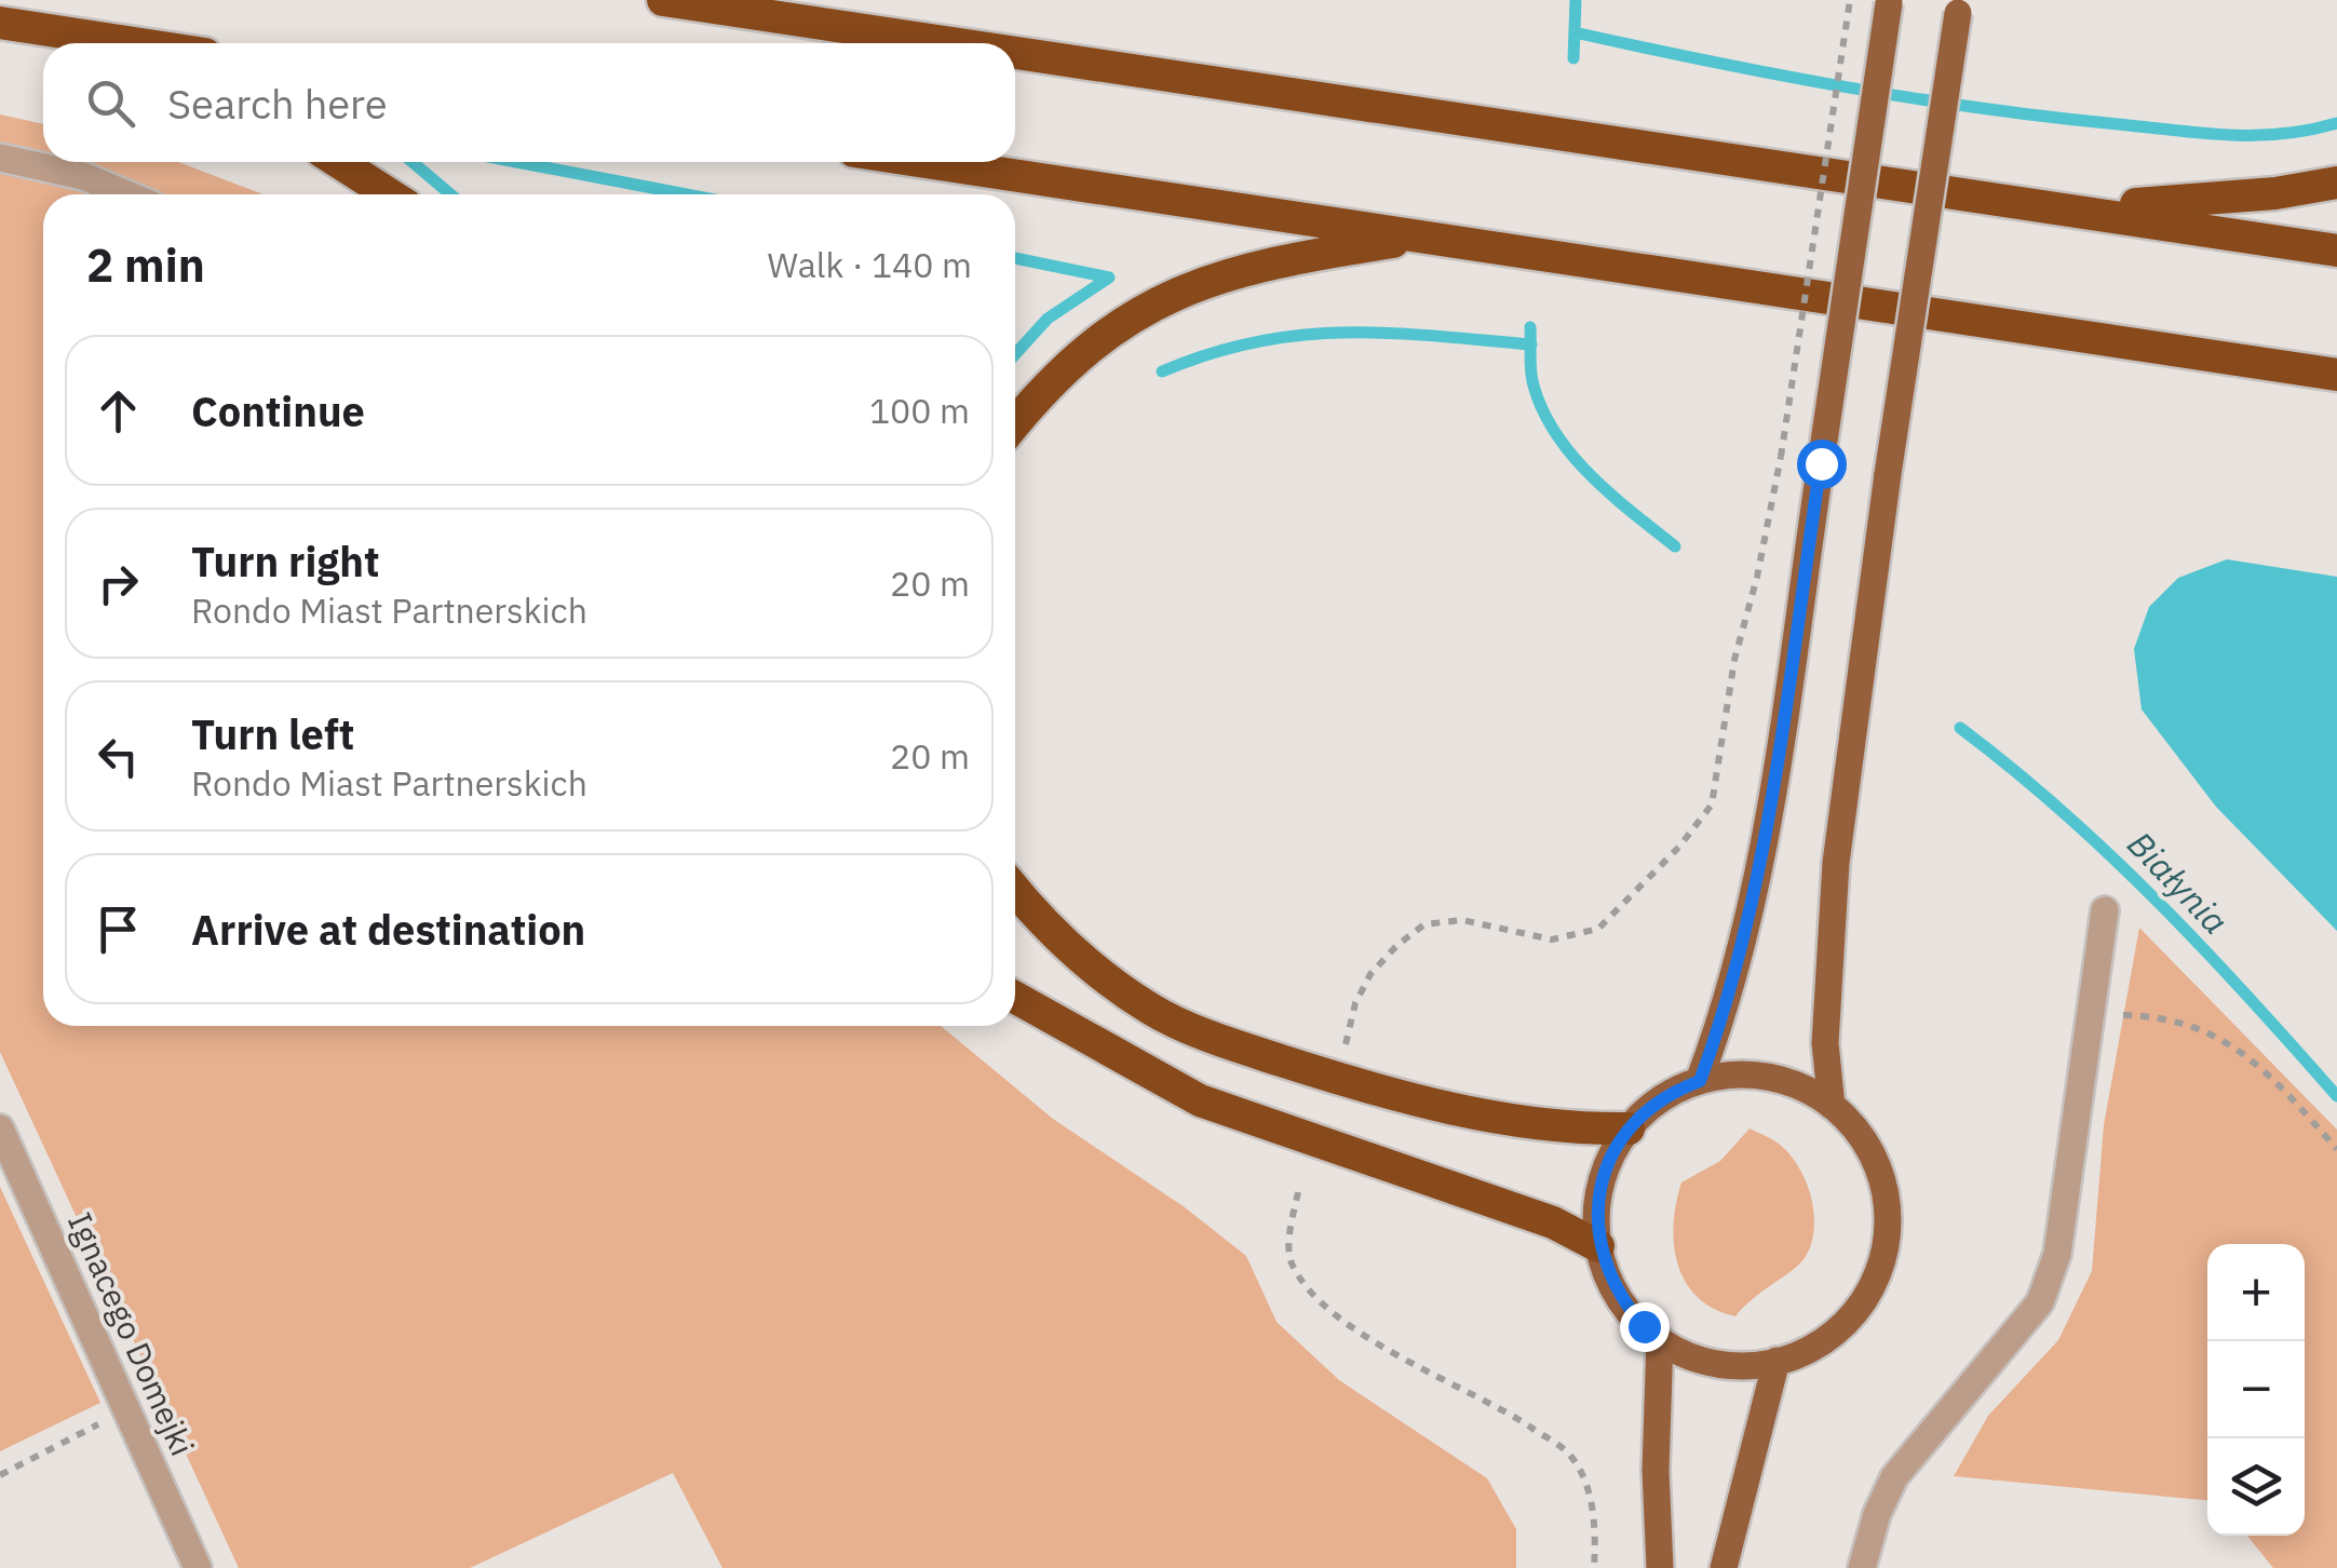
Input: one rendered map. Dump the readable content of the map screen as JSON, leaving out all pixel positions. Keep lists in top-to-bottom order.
{
  "streets": {
    "street": ["Ignacego Domejki"]
  },
  "water": ["Białynia"],
  "page": {
    "search": "Search here",
    "heading": ["2 min", "Walk · 140 m"],
    "list": [
      ["Continue", "100 m"],
      ["Turn right", "Rondo Miast Partnerskich", "20 m"],
      ["Turn left", "Rondo Miast Partnerskich", "20 m"],
      "Arrive at destination"
    ],
    "map_buttons": ["+", "−"]
  }
}
